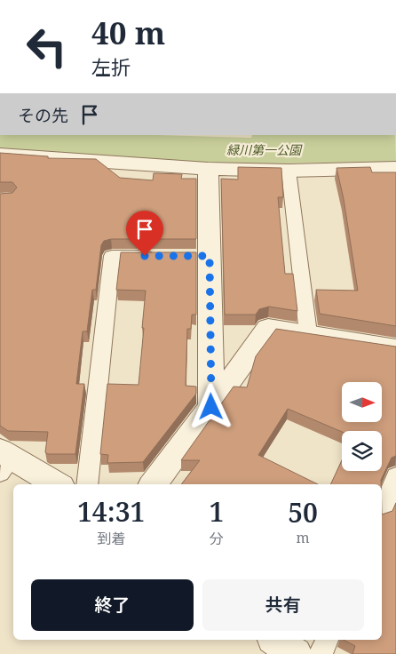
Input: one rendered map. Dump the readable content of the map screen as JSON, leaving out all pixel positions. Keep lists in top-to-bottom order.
{
  "parks": ["緑川第一公園"],
  "north": "right",
  "page": {
    "turn": ["40 m", "左折"],
    "then": "その先",
    "eta": [
      "14:31",
      "到着",
      "1",
      "分",
      "50",
      "m"
    ],
    "buttons": ["終了", "共有"]
  }
}
